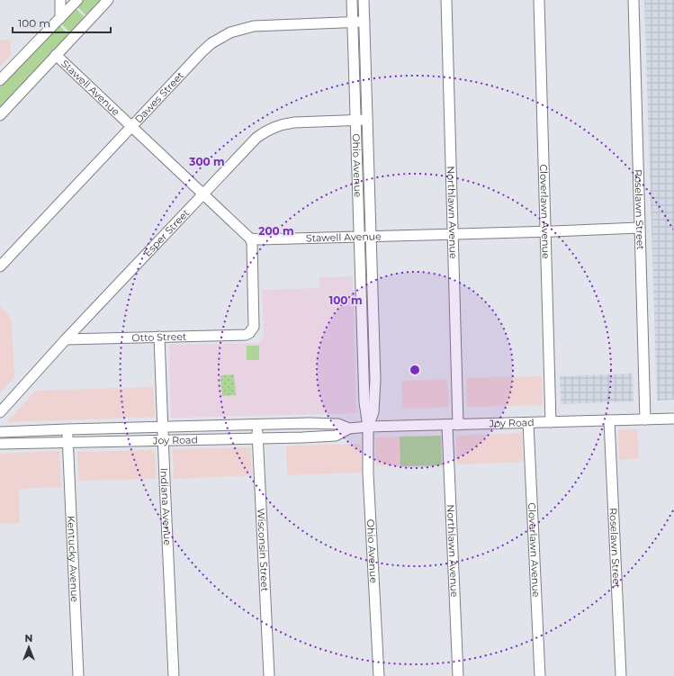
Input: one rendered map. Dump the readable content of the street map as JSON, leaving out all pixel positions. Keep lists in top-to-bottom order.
{
  "streets": {
    "street": [
      "Stawell Avenue",
      "Dawes Street",
      "Ohio Avenue",
      "Roselawn Street",
      "Cloverlawn Avenue",
      "Northlawn Avenue",
      "Esper Street",
      "Otto Street",
      "Joy Road",
      "Indiana Avenue",
      "Wisconsin Street",
      "Kentucky Avenue"
    ]
  },
  "crossings": [
    ["Stawell Avenue", "Dawes Street"],
    ["Stawell Avenue", "Ohio Avenue"],
    ["Stawell Avenue", "Roselawn Street"],
    ["Stawell Avenue", "Cloverlawn Avenue"],
    ["Stawell Avenue", "Northlawn Avenue"],
    ["Stawell Avenue", "Esper Street"],
    ["Stawell Avenue", "Otto Street"],
    ["Dawes Street", "Ohio Avenue"],
    ["Ohio Avenue", "Esper Street"],
    ["Ohio Avenue", "Joy Road"],
    ["Roselawn Street", "Joy Road"],
    ["Cloverlawn Avenue", "Joy Road"],
    ["Northlawn Avenue", "Joy Road"],
    ["Esper Street", "Otto Street"],
    ["Otto Street", "Indiana Avenue"],
    ["Joy Road", "Indiana Avenue"],
    ["Joy Road", "Wisconsin Street"],
    ["Joy Road", "Kentucky Avenue"]
  ],
  "scale_bar": "100 m",
  "north": "top",
  "rings": ["300 m", "200 m", "100 m"]
}
